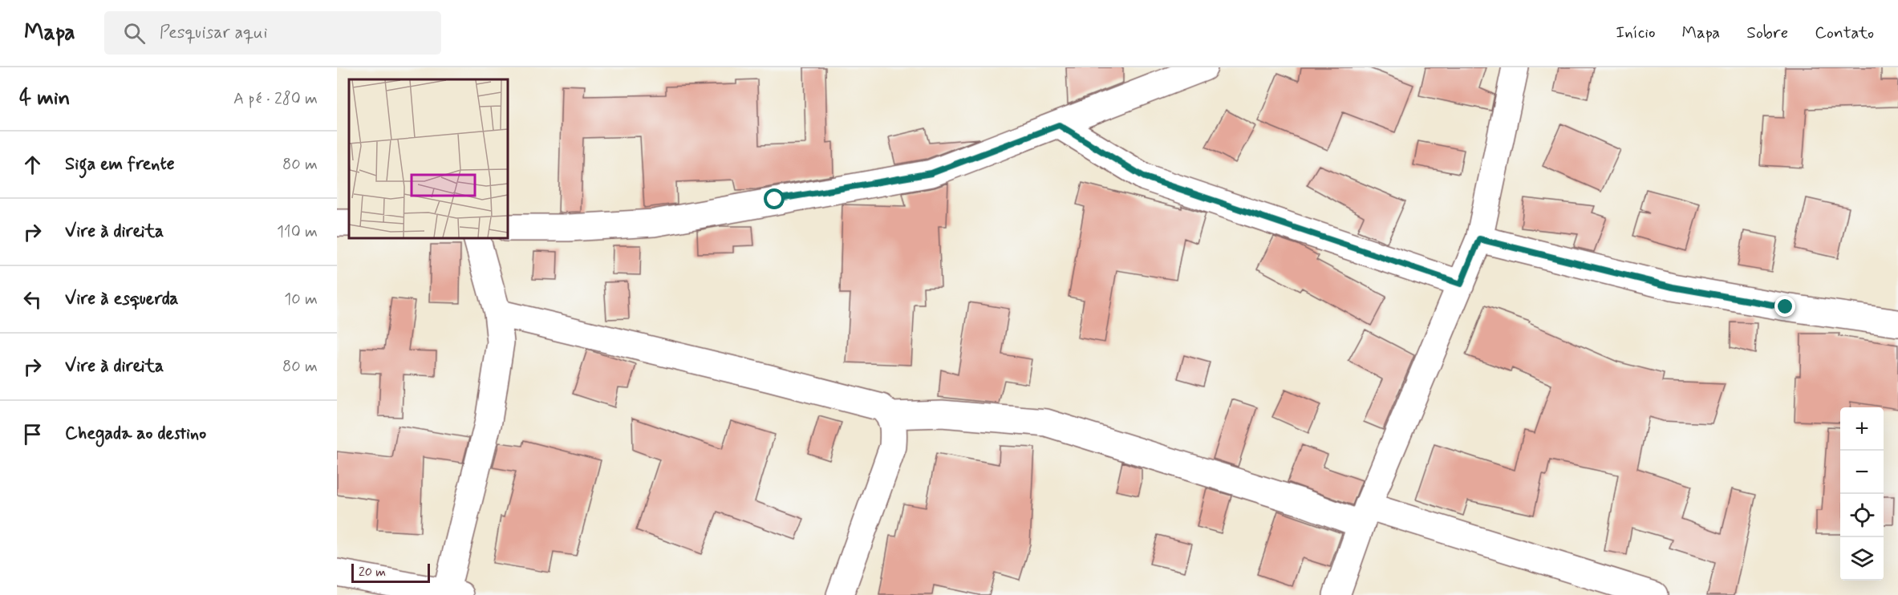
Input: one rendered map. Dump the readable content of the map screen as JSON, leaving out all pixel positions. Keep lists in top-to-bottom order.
{
  "scale_bar": "20 m",
  "page": {
    "header": "Mapa",
    "search": "Pesquisar aqui",
    "nav": [
      "Início",
      "Mapa",
      "Sobre",
      "Contato"
    ],
    "heading": ["4 min", "A pé · 280 m"],
    "list": [
      ["Siga em frente", "80 m"],
      ["Vire à direita", "110 m"],
      ["Vire à esquerda", "10 m"],
      ["Vire à direita", "80 m"],
      "Chegada ao destino"
    ],
    "map_buttons": ["+", "−"],
    "scale": "20 m"
  }
}
